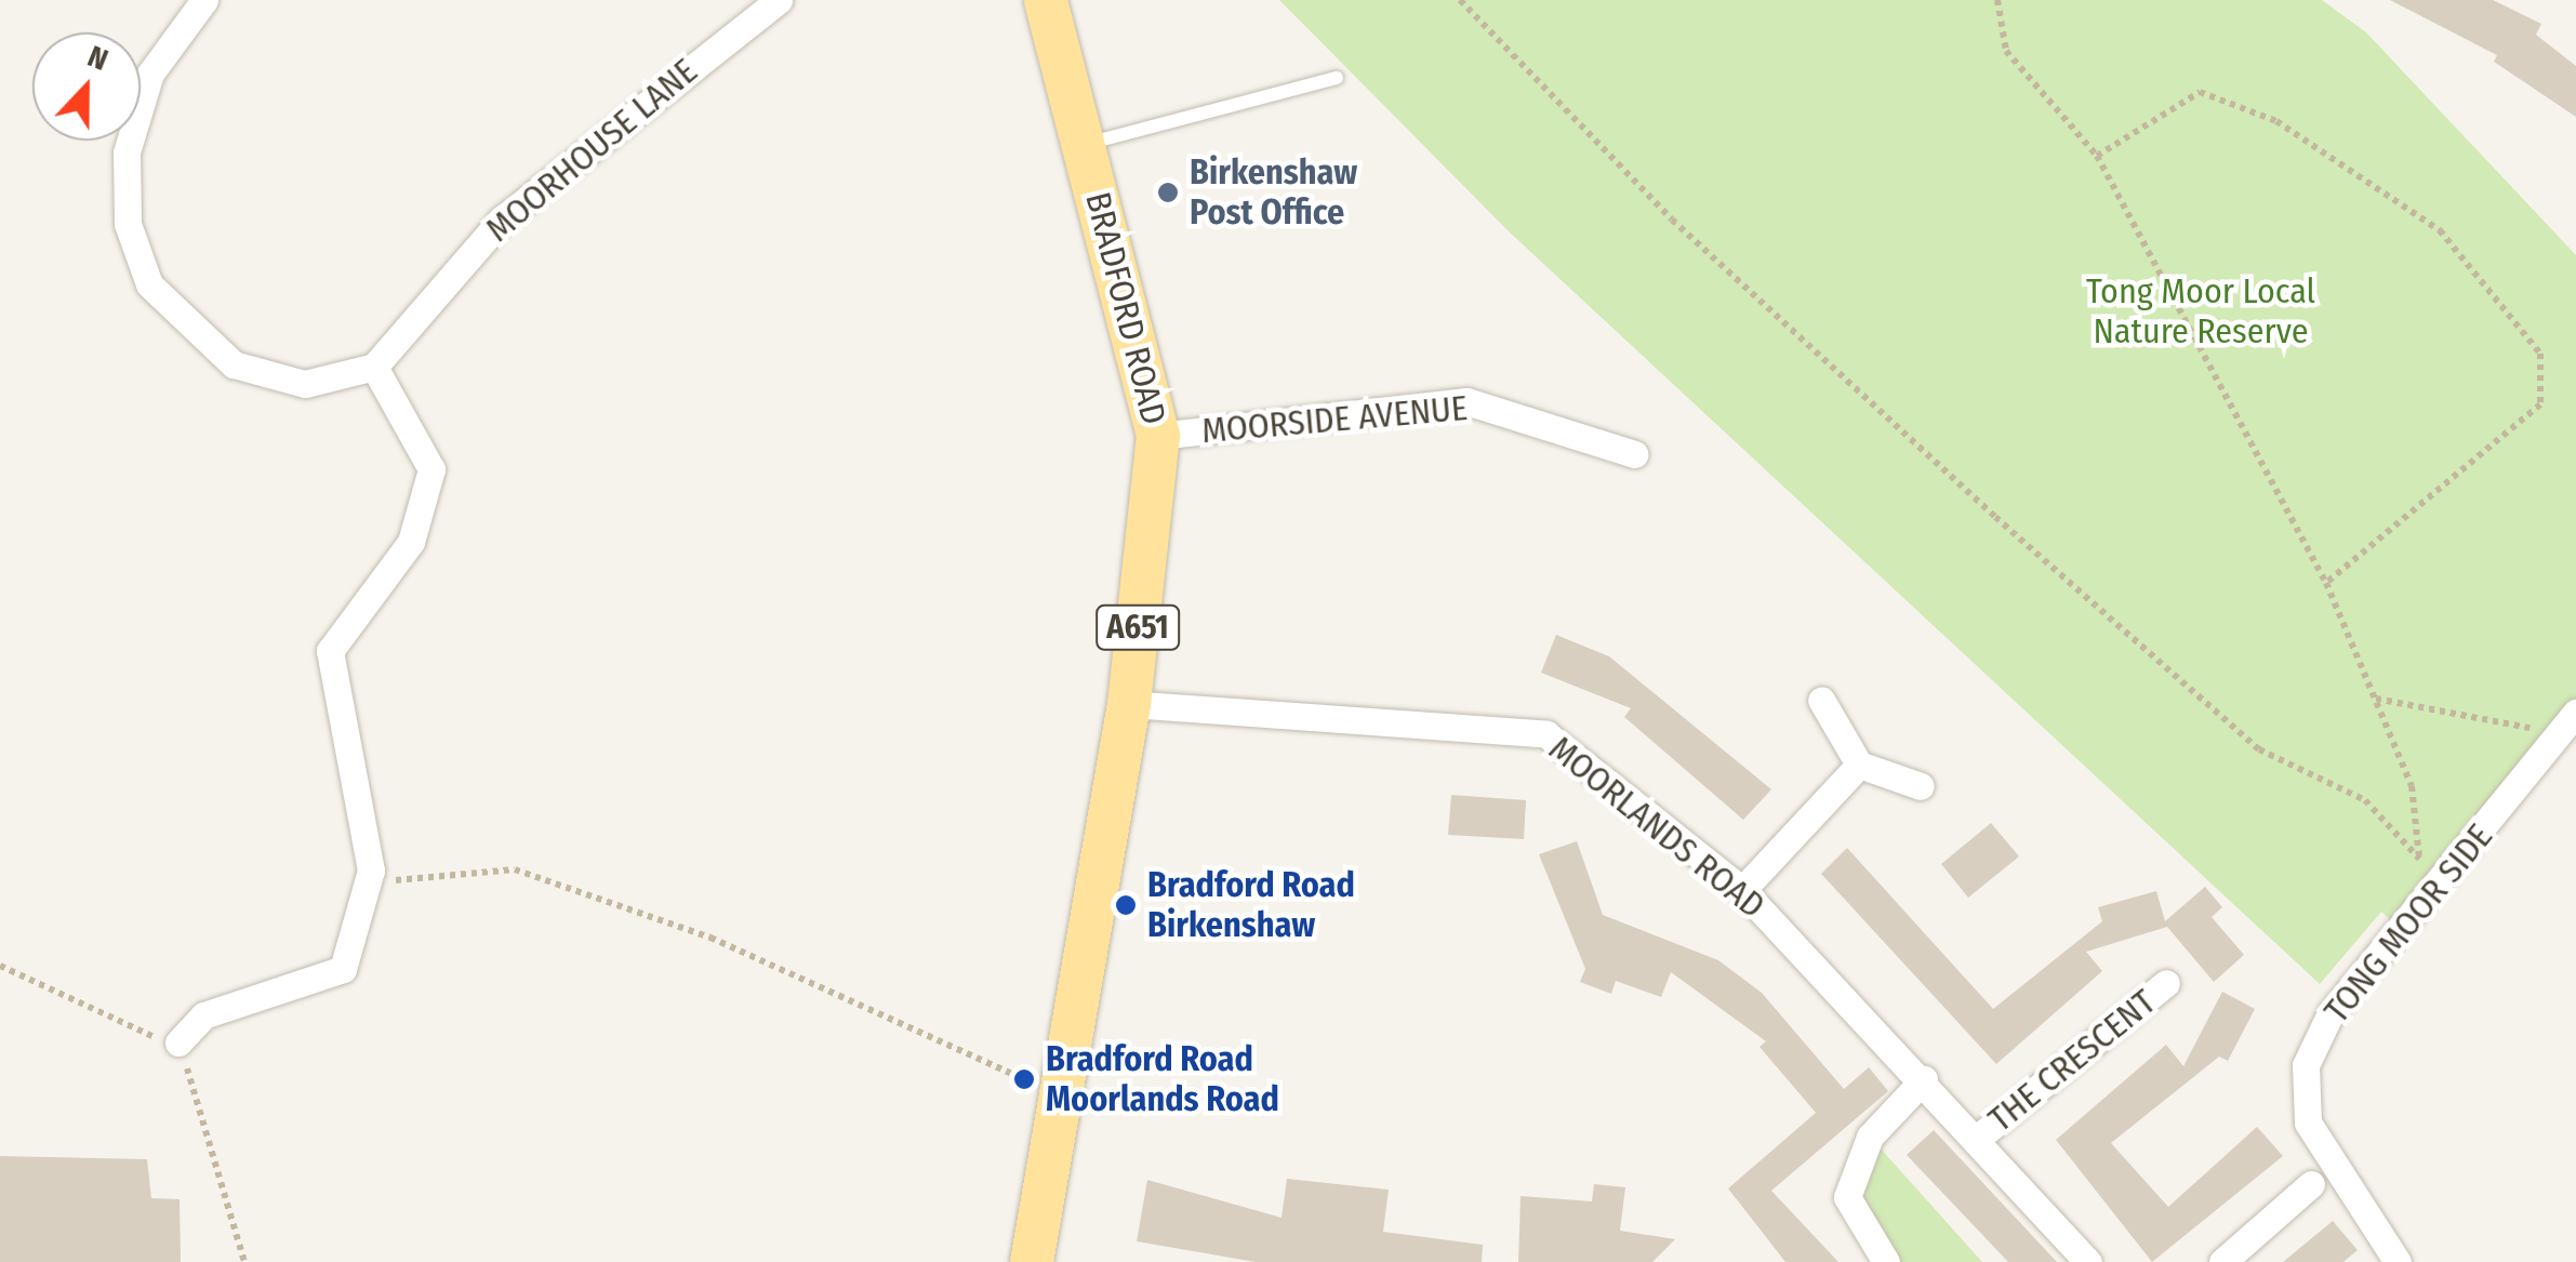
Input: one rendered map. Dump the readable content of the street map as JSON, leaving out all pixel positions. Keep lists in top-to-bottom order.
{
  "streets": {
    "main road": ["BRADFORD ROAD", "A651"],
    "street": [
      "MOORHOUSE LANE",
      "MOORSIDE AVENUE",
      "MOORLANDS ROAD",
      "TONG MOOR SIDE",
      "THE CRESCENT"
    ]
  },
  "crossings": [
    ["BRADFORD ROAD", "MOORSIDE AVENUE"],
    ["BRADFORD ROAD", "MOORLANDS ROAD"],
    ["MOORLANDS ROAD", "THE CRESCENT"]
  ],
  "parks": ["Tong Moor Local Nature Reserve"],
  "places": ["Birkenshaw Post Office", "Bradford Road Birkenshaw", "Bradford Road Moorlands Road"],
  "north": "top"
}
